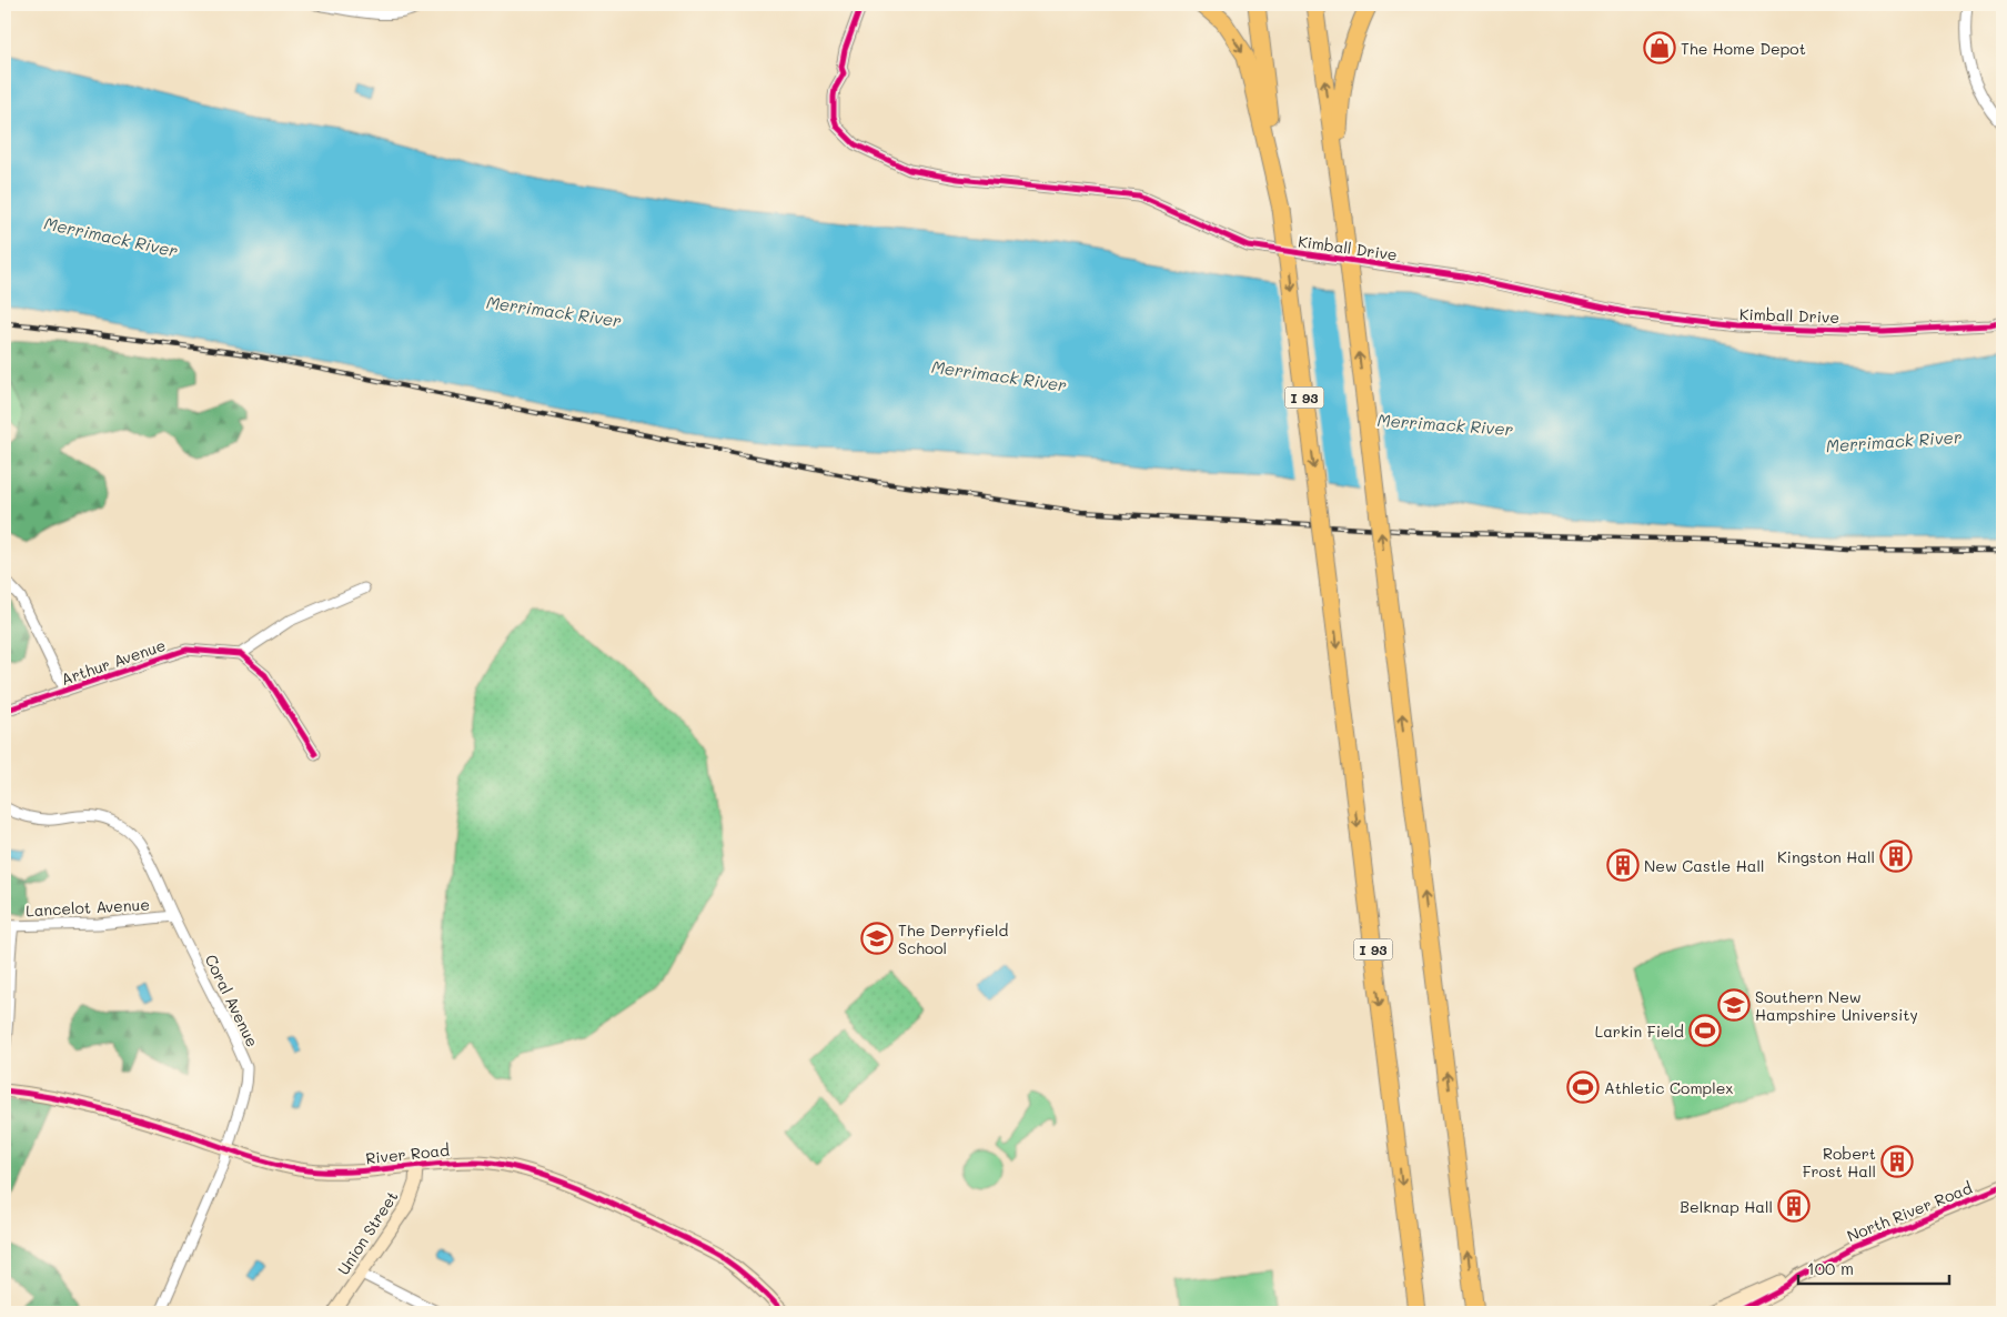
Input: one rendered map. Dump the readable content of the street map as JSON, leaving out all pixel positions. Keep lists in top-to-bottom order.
{
  "streets": {
    "highway": ["I 93"],
    "street": [
      "Kimball Drive",
      "Arthur Avenue",
      "Lancelot Avenue",
      "Coral Avenue",
      "River Road",
      "North River Road",
      "Union Street"
    ]
  },
  "crossings": [
    ["Lancelot Avenue", "Coral Avenue"],
    ["Coral Avenue", "River Road"],
    ["River Road", "Union Street"]
  ],
  "water": ["Merrimack River"],
  "places": {
    "shop": ["The Home Depot"],
    "building": [
      "Kingston Hall",
      "New Castle Hall",
      "Robert Frost Hall",
      "Belknap Hall"
    ],
    "school or university": ["The Derryfield School", "Southern New Hampshire University"],
    "sports": ["Larkin Field", "Athletic Complex"]
  },
  "scale_bar": "100 m"
}
